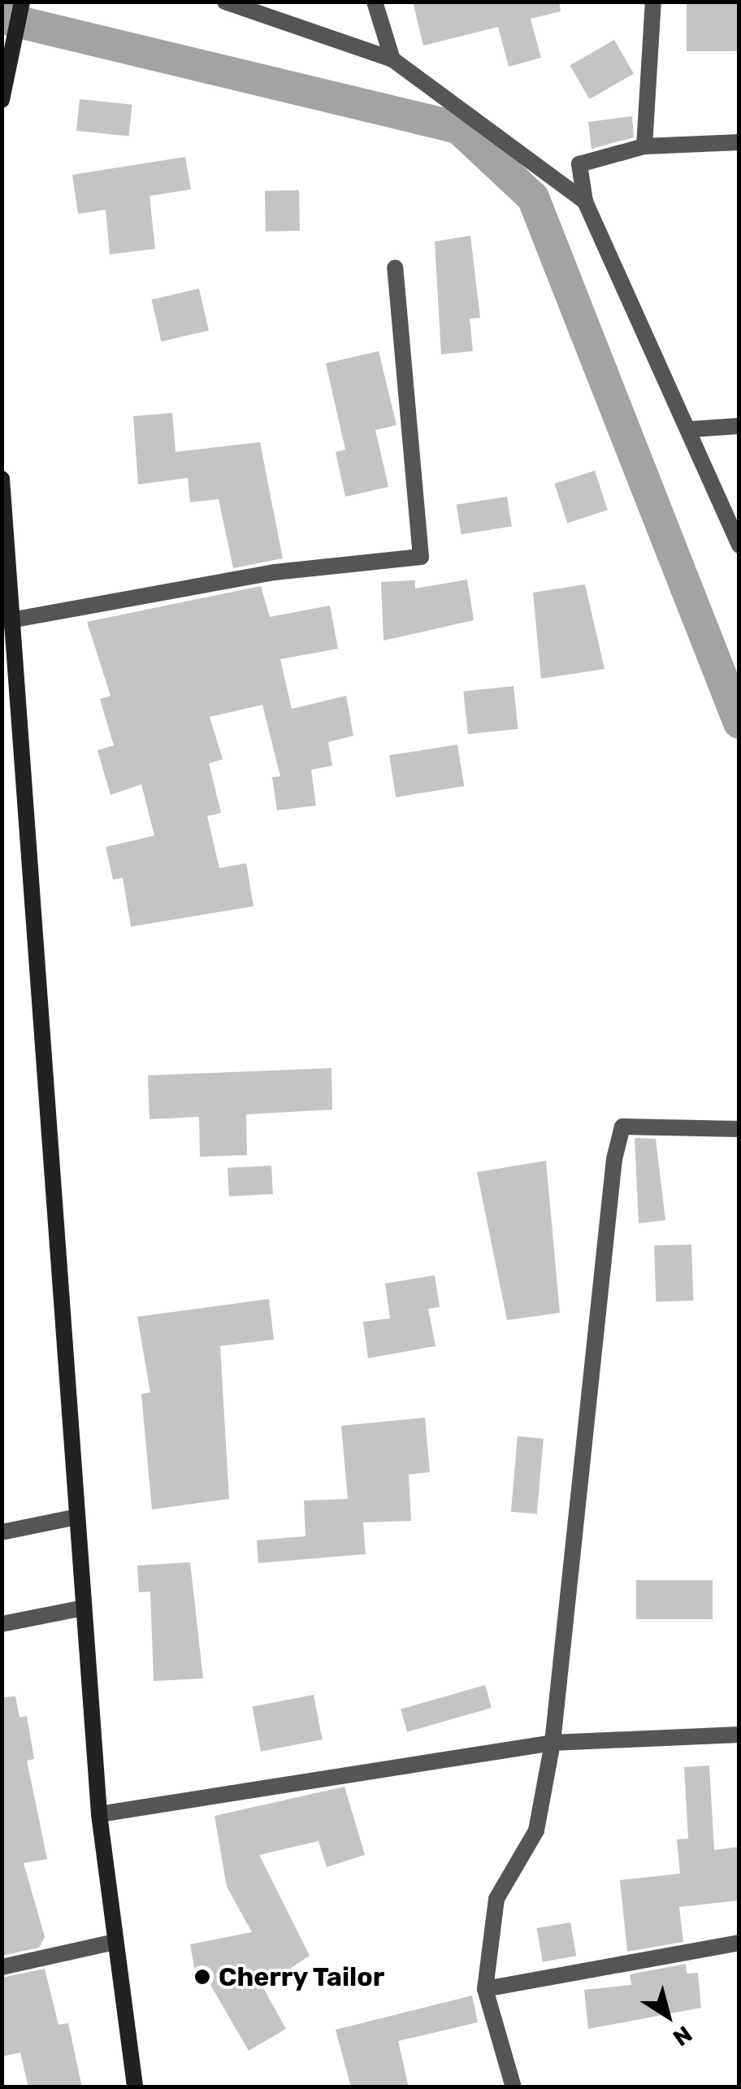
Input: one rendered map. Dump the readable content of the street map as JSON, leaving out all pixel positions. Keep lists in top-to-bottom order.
{
  "places": ["Cherry Tailor"],
  "north": "bottom right"
}
